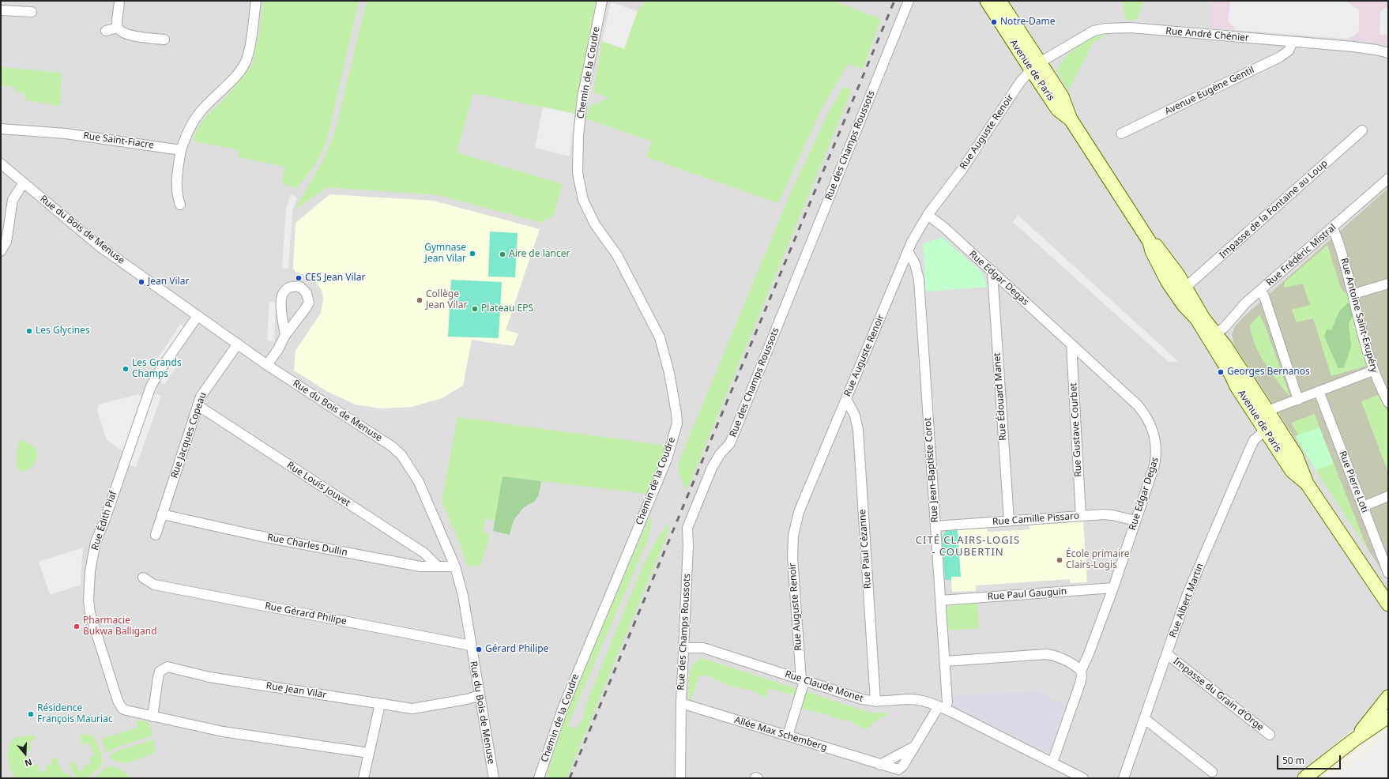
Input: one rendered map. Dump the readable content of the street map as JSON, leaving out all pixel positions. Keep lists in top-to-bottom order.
{
  "streets": {
    "main road": ["Avenue de Paris"],
    "street": [
      "Rue André Chénier",
      "Chemin de la Coudre",
      "Avenue Eugène Gentil",
      "Rue Auguste Renoir",
      "Rue Saint-Fiacre",
      "Rue des Champs Roussots",
      "Impasse de la Fontaine au Loup",
      "Rue du Bois de Menuse",
      "Rue Frédéric Mistral",
      "Rue Edgar Degas",
      "Rue Antoine Saint-Exupéry",
      "Rue Édouard Manet",
      "Rue Gustave Courbet",
      "Rue Jacques Copeau",
      "Rue Jean-Baptiste Corot",
      "Rue Pierre Loti",
      "Rue Louis Jouvet",
      "Rue Camille Pissaro",
      "Rue Édith Piaf",
      "Rue Charles Dullin",
      "Rue Paul Cézanne",
      "Rue Paul Gauguin",
      "Rue Albert Martin",
      "Rue Gérard Philipe",
      "Rue Claude Monet",
      "Rue Jean Vilar",
      "Impasse du Grain d'Orge",
      "Allée Max Schemberg"
    ]
  },
  "crossings": [
    ["Rue André Chénier", "Avenue de Paris"],
    ["Rue André Chénier", "Avenue Eugène Gentil"],
    ["Rue André Chénier", "Rue Auguste Renoir"],
    ["Avenue de Paris", "Rue Auguste Renoir"],
    ["Avenue de Paris", "Impasse de la Fontaine au Loup"],
    ["Avenue de Paris", "Rue Frédéric Mistral"],
    ["Avenue de Paris", "Rue Albert Martin"],
    ["Rue Auguste Renoir", "Rue Edgar Degas"],
    ["Rue Auguste Renoir", "Rue Jean-Baptiste Corot"],
    ["Rue Auguste Renoir", "Rue Paul Cézanne"],
    ["Rue Auguste Renoir", "Rue Claude Monet"],
    ["Rue des Champs Roussots", "Rue Claude Monet"],
    ["Rue des Champs Roussots", "Allée Max Schemberg"],
    ["Rue du Bois de Menuse", "Rue Jacques Copeau"],
    ["Rue du Bois de Menuse", "Rue Édith Piaf"],
    ["Rue du Bois de Menuse", "Rue Charles Dullin"],
    ["Rue du Bois de Menuse", "Rue Gérard Philipe"],
    ["Rue du Bois de Menuse", "Rue Jean Vilar"],
    ["Rue Frédéric Mistral", "Rue Antoine Saint-Exupéry"],
    ["Rue Edgar Degas", "Rue Édouard Manet"],
    ["Rue Edgar Degas", "Rue Gustave Courbet"],
    ["Rue Edgar Degas", "Rue Camille Pissaro"],
    ["Rue Edgar Degas", "Rue Paul Gauguin"],
    ["Rue Edgar Degas", "Rue Claude Monet"],
    ["Rue Édouard Manet", "Rue Camille Pissaro"],
    ["Rue Gustave Courbet", "Rue Camille Pissaro"],
    ["Rue Jacques Copeau", "Rue Louis Jouvet"],
    ["Rue Jacques Copeau", "Rue Charles Dullin"],
    ["Rue Jean-Baptiste Corot", "Rue Camille Pissaro"],
    ["Rue Jean-Baptiste Corot", "Rue Paul Gauguin"],
    ["Rue Jean-Baptiste Corot", "Rue Claude Monet"],
    ["Rue Jean-Baptiste Corot", "Allée Max Schemberg"],
    ["Rue Louis Jouvet", "Rue Charles Dullin"],
    ["Rue Édith Piaf", "Rue Jean Vilar"],
    ["Rue Paul Cézanne", "Rue Claude Monet"],
    ["Rue Albert Martin", "Impasse du Grain d'Orge"],
    ["Rue Claude Monet", "Allée Max Schemberg"]
  ],
  "districts": ["CITÉ CLAIRS-LOGIS - COUBERTIN"],
  "places": [
    "Notre-Dame",
    "Gymnase Jean Vilar",
    "Aire de lancer",
    "CES Jean Vilar",
    "Jean Vilar",
    "Collège Jean Vilar",
    "Plateau EPS",
    "Les Glycines",
    "Les Grands Champs",
    "Georges Bernanos",
    "École primaire Clairs-Logis",
    "Pharmacie Bukwa Balligand",
    "Gérard Philipe",
    "Résidence François Mauriac"
  ],
  "scale_bar": "50 m",
  "north": "bottom"
}
